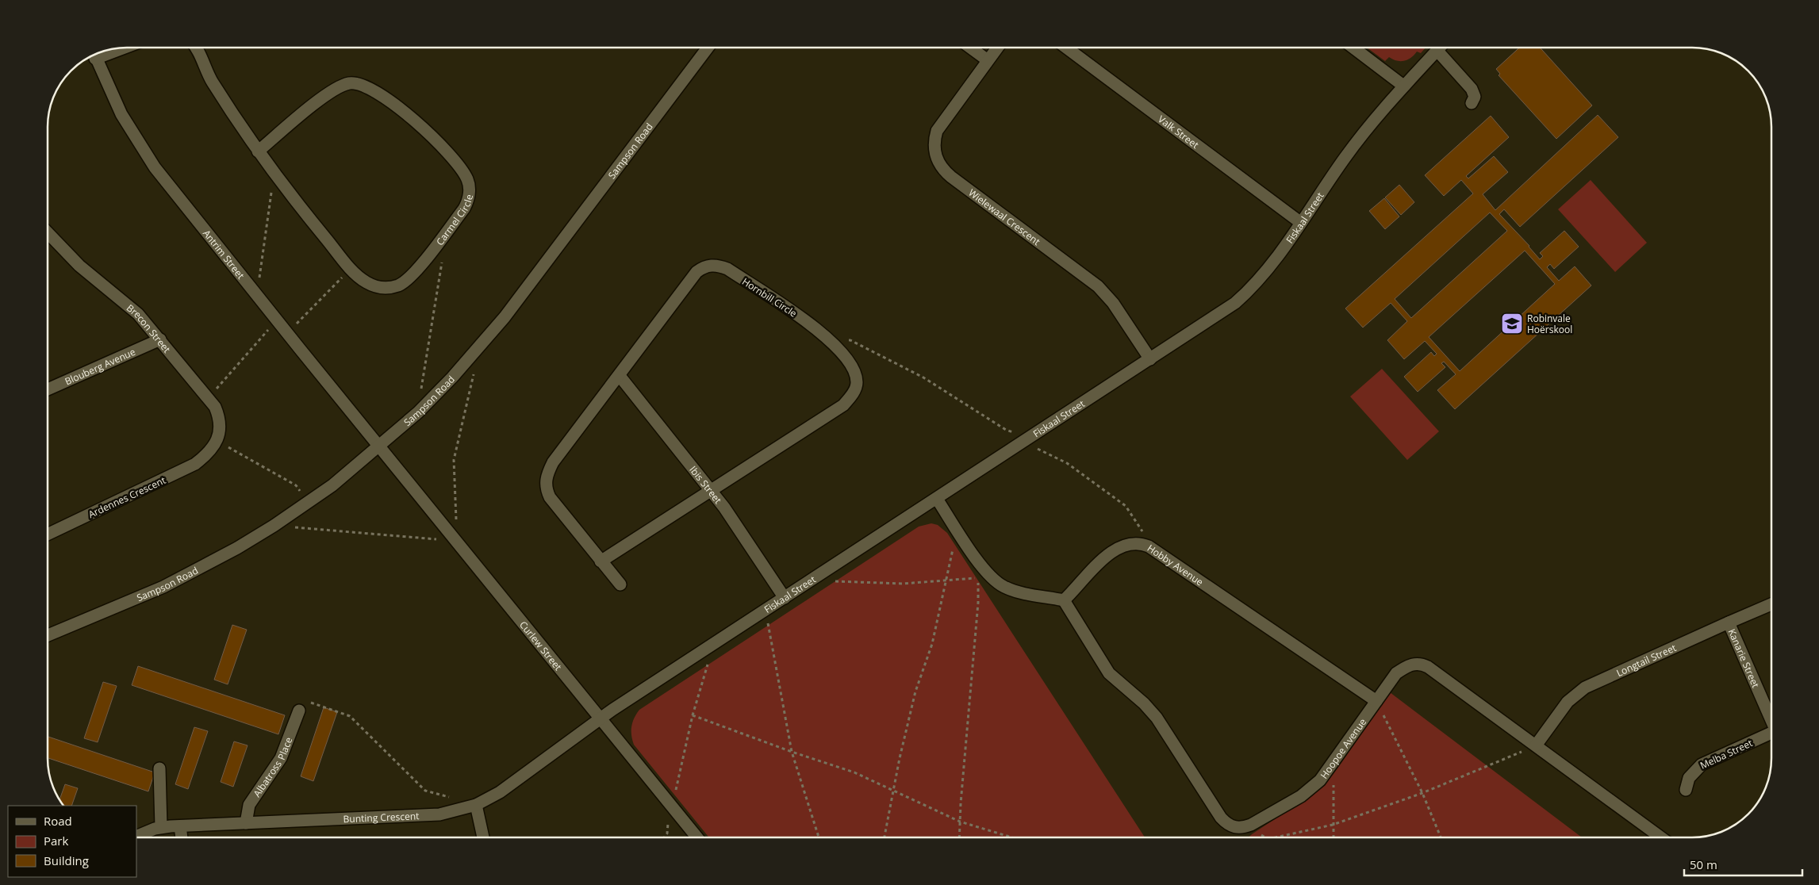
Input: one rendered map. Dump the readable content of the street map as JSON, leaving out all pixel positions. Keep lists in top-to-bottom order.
{
  "streets": {
    "street": [
      "Valk Street",
      "Sampson Road",
      "Wielewaal Crescent",
      "Fiskaal Street",
      "Carmel Circle",
      "Antrim Street",
      "Hornbill Circle",
      "Brecon Street",
      "Blouberg Avenue",
      "Ibis Street",
      "Ardennes Crescent",
      "Hobby Avenue",
      "Curlew Street",
      "Kanarie Street",
      "Longtail Street",
      "Hoopoe Avenue",
      "Melba Street",
      "Albatross Place",
      "Bunting Crescent"
    ]
  },
  "crossings": [
    ["Valk Street", "Fiskaal Street"],
    ["Sampson Road", "Antrim Street"],
    ["Sampson Road", "Curlew Street"],
    ["Wielewaal Crescent", "Fiskaal Street"],
    ["Fiskaal Street", "Ibis Street"],
    ["Fiskaal Street", "Curlew Street"],
    ["Fiskaal Street", "Bunting Crescent"],
    ["Antrim Street", "Curlew Street"],
    ["Hornbill Circle", "Ibis Street"],
    ["Brecon Street", "Blouberg Avenue"],
    ["Brecon Street", "Ardennes Crescent"],
    ["Hobby Avenue", "Hoopoe Avenue"],
    ["Curlew Street", "Bunting Crescent"],
    ["Kanarie Street", "Longtail Street"],
    ["Longtail Street", "Hoopoe Avenue"],
    ["Albatross Place", "Bunting Crescent"]
  ],
  "places": {
    "school or university": ["Robinvale Hoërskool"]
  },
  "legend": ["Road", "Park", "Building"],
  "scale_bar": "50 m"
}
